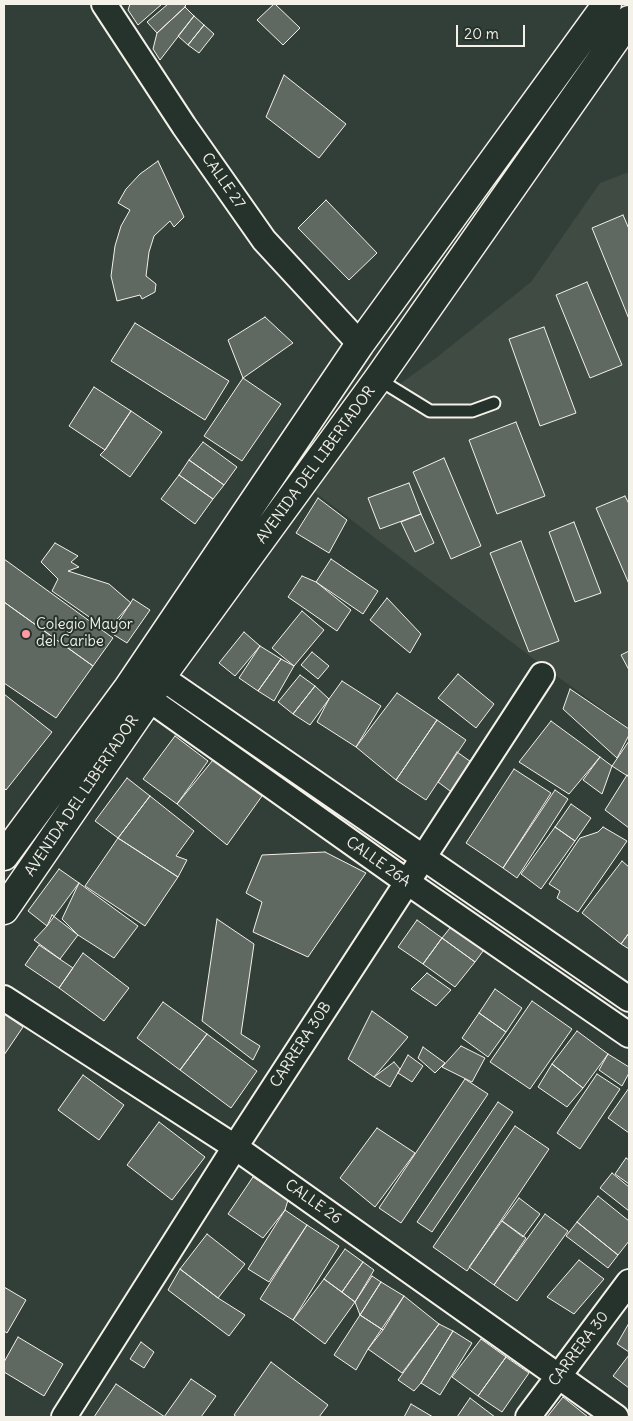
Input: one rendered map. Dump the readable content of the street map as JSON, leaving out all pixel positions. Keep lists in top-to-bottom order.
{
  "streets": {
    "main road": ["AVENIDA DEL LIBERTADOR"],
    "street": [
      "CALLE 27",
      "CALLE 26A",
      "CARRERA 30B",
      "CALLE 26",
      "CARRERA 30"
    ]
  },
  "crossings": [
    ["CALLE 27", "AVENIDA DEL LIBERTADOR"],
    ["AVENIDA DEL LIBERTADOR", "CALLE 26A"],
    ["CALLE 26A", "CARRERA 30B"],
    ["CARRERA 30B", "CALLE 26"],
    ["CALLE 26", "CARRERA 30"]
  ],
  "places": ["Colegio Mayor del Caribe"],
  "scale_bar": "20 m"
}
